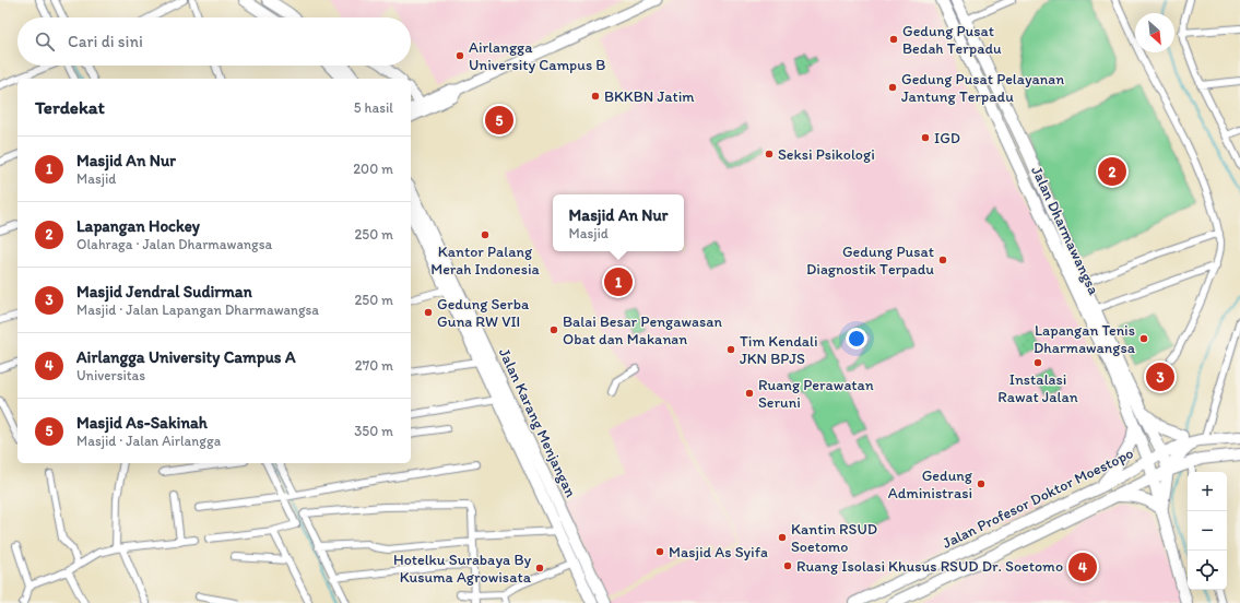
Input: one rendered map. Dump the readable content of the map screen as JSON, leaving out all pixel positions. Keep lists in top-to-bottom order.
{
  "streets": {
    "main road": ["Jalan Dharmawangsa", "Jalan Karang Menjangan", "Jalan Profesor Doktor Moestopo"]
  },
  "crossings": [
    ["Jalan Dharmawangsa", "Jalan Profesor Doktor Moestopo"]
  ],
  "places": [
    "Gedung Pusat Bedah Terpadu",
    "Airlangga University Campus B",
    "Gedung Pusat Pelayanan Jantung Terpadu",
    "BKKBN Jatim",
    "IGD",
    "Seksi Psikologi",
    "Kantor Palang Merah Indonesia",
    "Gedung Pusat Diagnostik Terpadu",
    "Gedung Serba Guna RW VII",
    "Balai Besar Pengawasan Obat dan Makanan",
    "Lapangan Tenis Dharmawangsa",
    "Tim Kendali JKN BPJS",
    "Instalasi Rawat Jalan",
    "Ruang Perawatan Seruni",
    "Gedung Administrasi",
    "Kantin RSUD Soetomo",
    "Masjid As Syifa",
    "Ruang Isolasi Khusus RSUD Dr. Soetomo",
    "Hotelku Surabaya By Kusuma Agrowisata"
  ],
  "north": "bottom right",
  "page": {
    "search": "Cari di sini",
    "heading": ["Terdekat", "5 hasil"],
    "pins": [
      "5",
      "2",
      "1",
      "3",
      "4"
    ],
    "list": [
      {
        "mark": "1",
        "name": "Masjid An Nur",
        "note": "Masjid",
        "value": "200 m"
      },
      {
        "mark": "2",
        "name": "Lapangan Hockey",
        "note": "Olahraga · Jalan Dharmawangsa",
        "value": "250 m"
      },
      {
        "mark": "3",
        "name": "Masjid Jendral Sudirman",
        "note": "Masjid · Jalan Lapangan Dharmawangsa",
        "value": "250 m"
      },
      {
        "mark": "4",
        "name": "Airlangga University Campus A",
        "note": "Universitas",
        "value": "270 m"
      },
      {
        "mark": "5",
        "name": "Masjid As-Sakinah",
        "note": "Masjid · Jalan Airlangga",
        "value": "350 m"
      }
    ],
    "popup": ["Masjid An Nur", "Masjid"],
    "map_buttons": ["+", "−"]
  }
}
